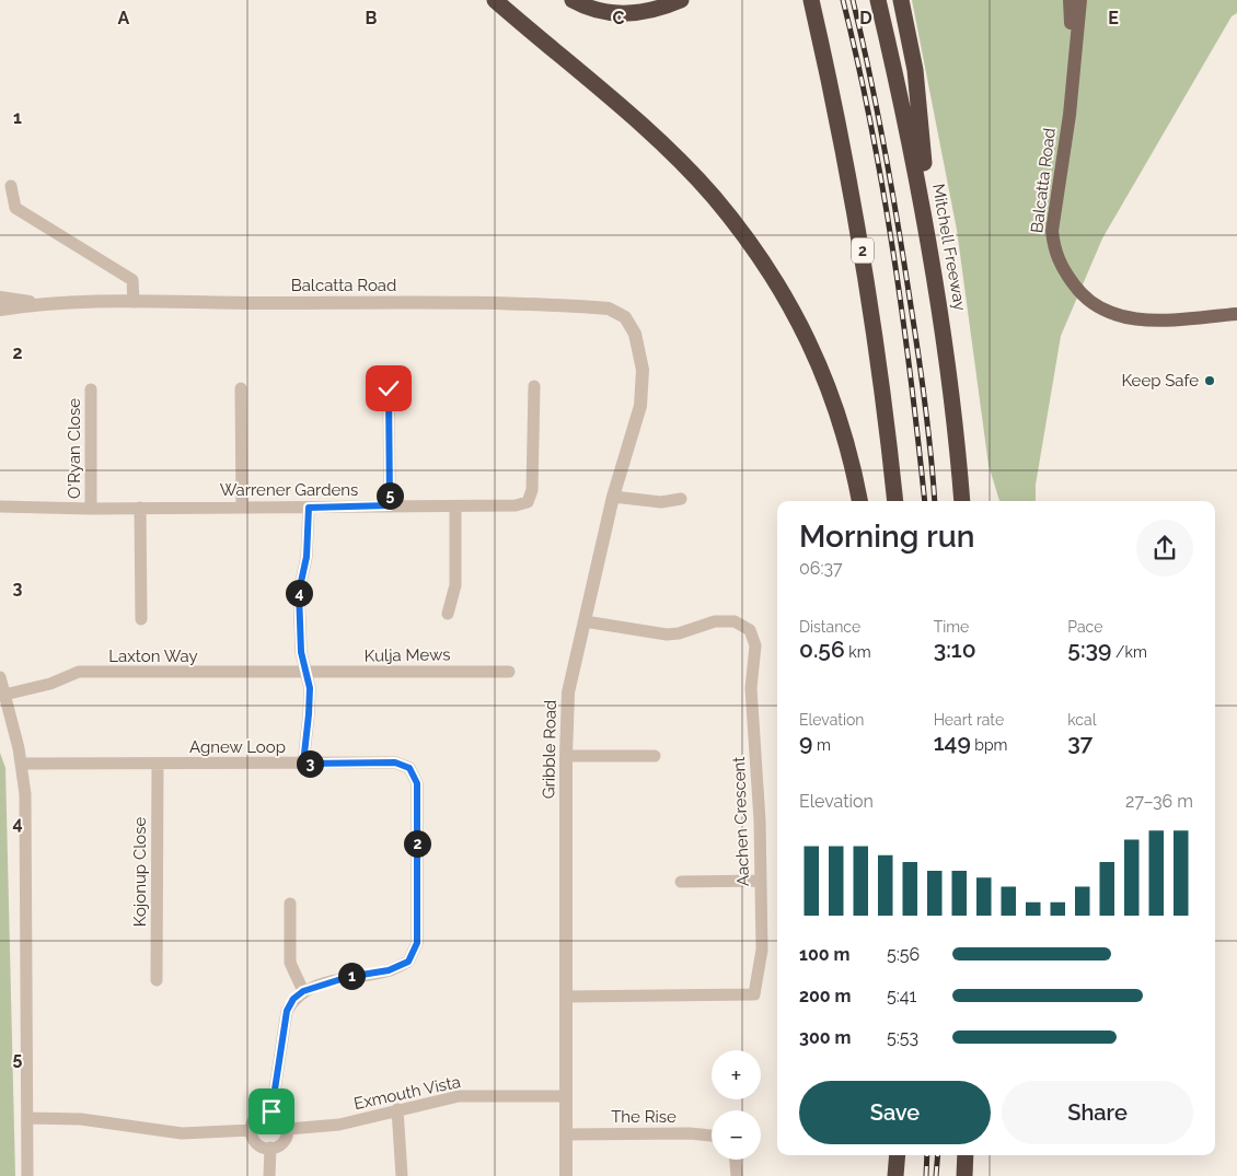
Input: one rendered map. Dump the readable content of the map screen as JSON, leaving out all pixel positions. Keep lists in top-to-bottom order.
{
  "streets": {
    "highway": ["Mitchell Freeway", "2"],
    "main road": ["Balcatta Road"],
    "street": [
      "O'Ryan Close",
      "Warrener Gardens",
      "Kulja Mews",
      "Laxton Way",
      "Agnew Loop",
      "Gribble Road",
      "Aachen Crescent",
      "Kojonup Close",
      "Exmouth Vista",
      "The Rise"
    ]
  },
  "crossings": [
    ["Balcatta Road", "Gribble Road"],
    ["O'Ryan Close", "Warrener Gardens"],
    ["Kulja Mews", "Laxton Way"],
    ["Agnew Loop", "Kojonup Close"],
    ["Gribble Road", "Aachen Crescent"],
    ["Gribble Road", "Exmouth Vista"],
    ["Gribble Road", "The Rise"]
  ],
  "places": ["Keep Safe"],
  "page": {
    "pins": [
      "5",
      "4",
      "3",
      "2",
      "1"
    ],
    "heading": ["Morning run", "06:37"],
    "stats": [
      ["Distance", "0.56 km"],
      ["Time", "3:10"],
      ["Pace", "5:39 /km"],
      ["Elevation", "9 m"],
      ["Heart rate", "149 bpm"],
      ["kcal", "37"]
    ],
    "chart": ["Elevation", "27–36 m"],
    "list": [
      {
        "name": "100 m",
        "note": "5:56"
      },
      {
        "name": "200 m",
        "note": "5:41"
      },
      {
        "name": "300 m",
        "note": "5:53"
      }
    ],
    "map_buttons": ["+", "−"],
    "buttons": ["Save", "Share"]
  },
  "grid": {
    "columns": [
      "A",
      "B",
      "C",
      "D",
      "E"
    ],
    "rows": [
      "1",
      "2",
      "3",
      "4",
      "5"
    ]
  }
}
